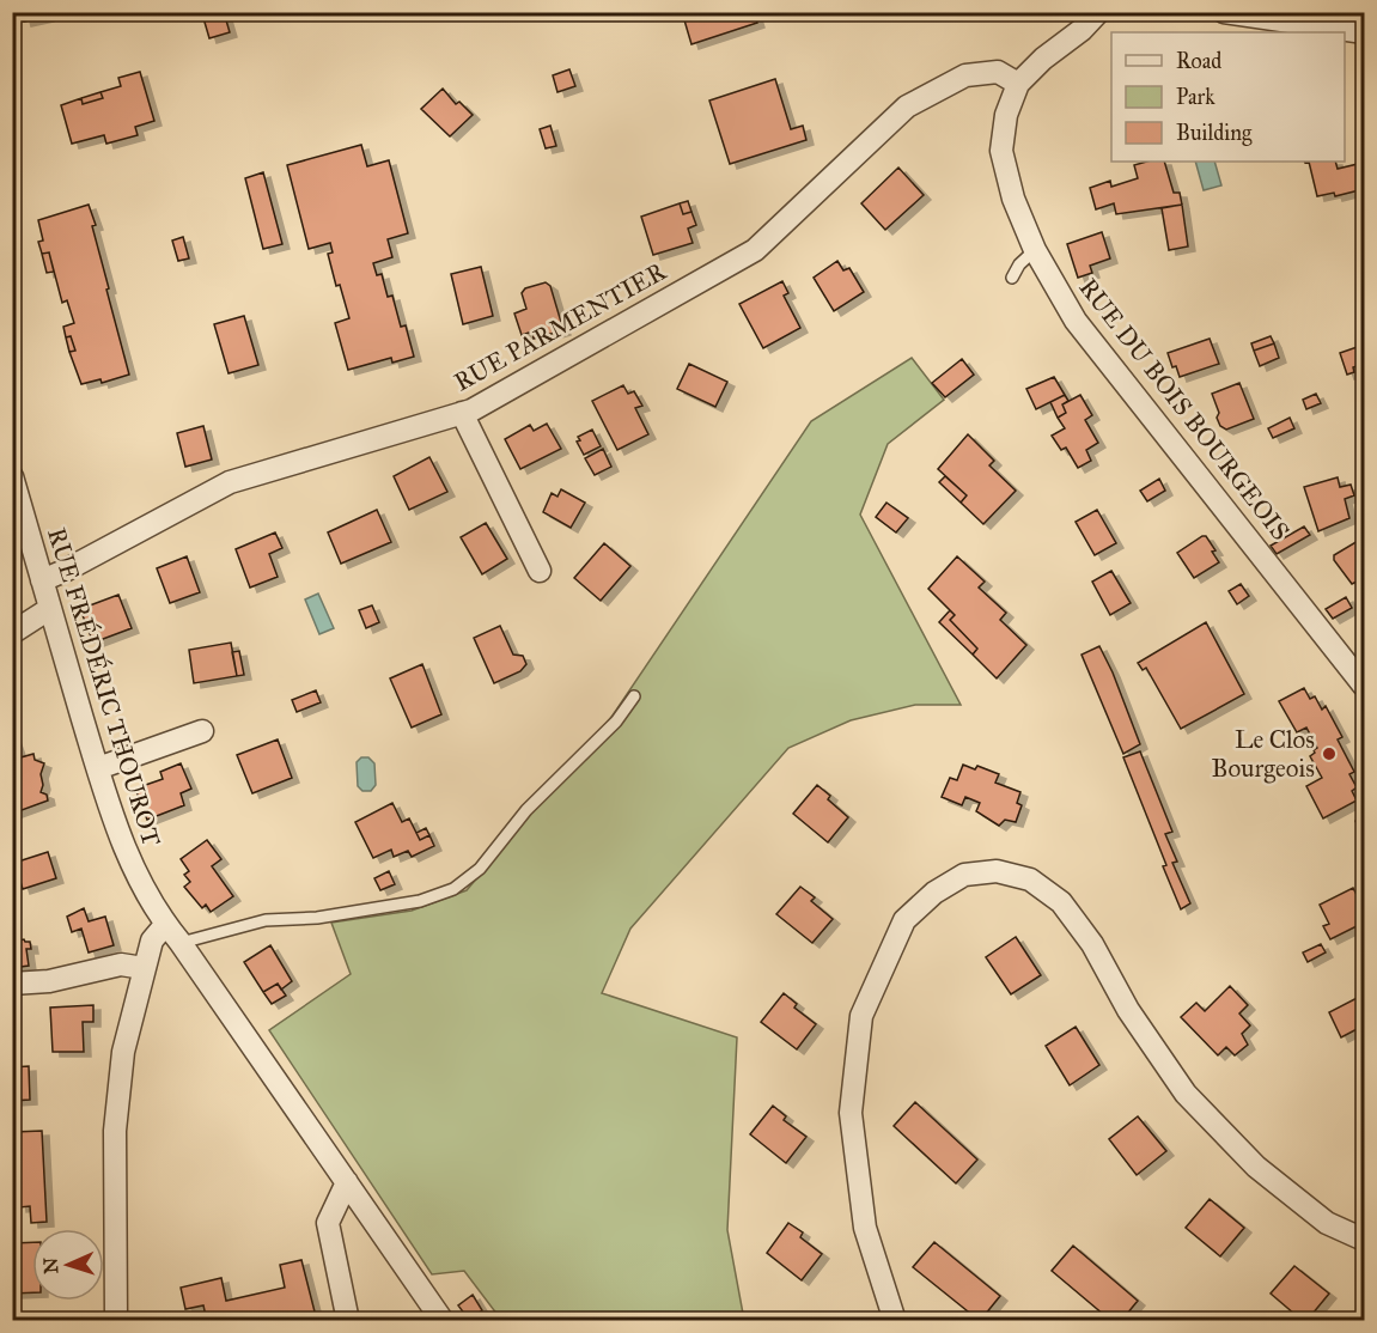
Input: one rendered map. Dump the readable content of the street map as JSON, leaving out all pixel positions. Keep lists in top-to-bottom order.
{
  "streets": {
    "street": ["RUE PARMENTIER", "RUE DU BOIS BOURGEOIS", "RUE FRÉDÉRIC THOUROT"]
  },
  "crossings": [
    ["RUE PARMENTIER", "RUE DU BOIS BOURGEOIS"],
    ["RUE PARMENTIER", "RUE FRÉDÉRIC THOUROT"]
  ],
  "places": ["Le Clos Bourgeois"],
  "legend": ["Road", "Park", "Building"],
  "north": "left"
}
